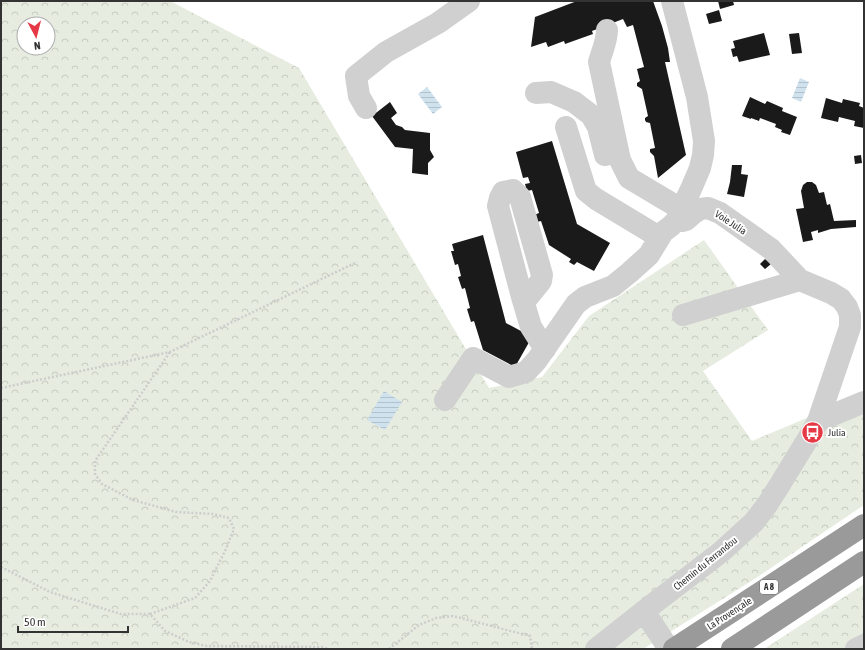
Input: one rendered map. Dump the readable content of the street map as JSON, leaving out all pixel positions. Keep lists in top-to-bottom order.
{
  "streets": {
    "highway": ["A 8", "La Provençale"],
    "street": ["Voie Julia", "Chemin du Ferrandou"]
  },
  "crossings": [
    ["Voie Julia", "Chemin du Ferrandou"]
  ],
  "places": {
    "bus stop": ["Julia"]
  },
  "scale_bar": "50 m",
  "north": "bottom"
}
